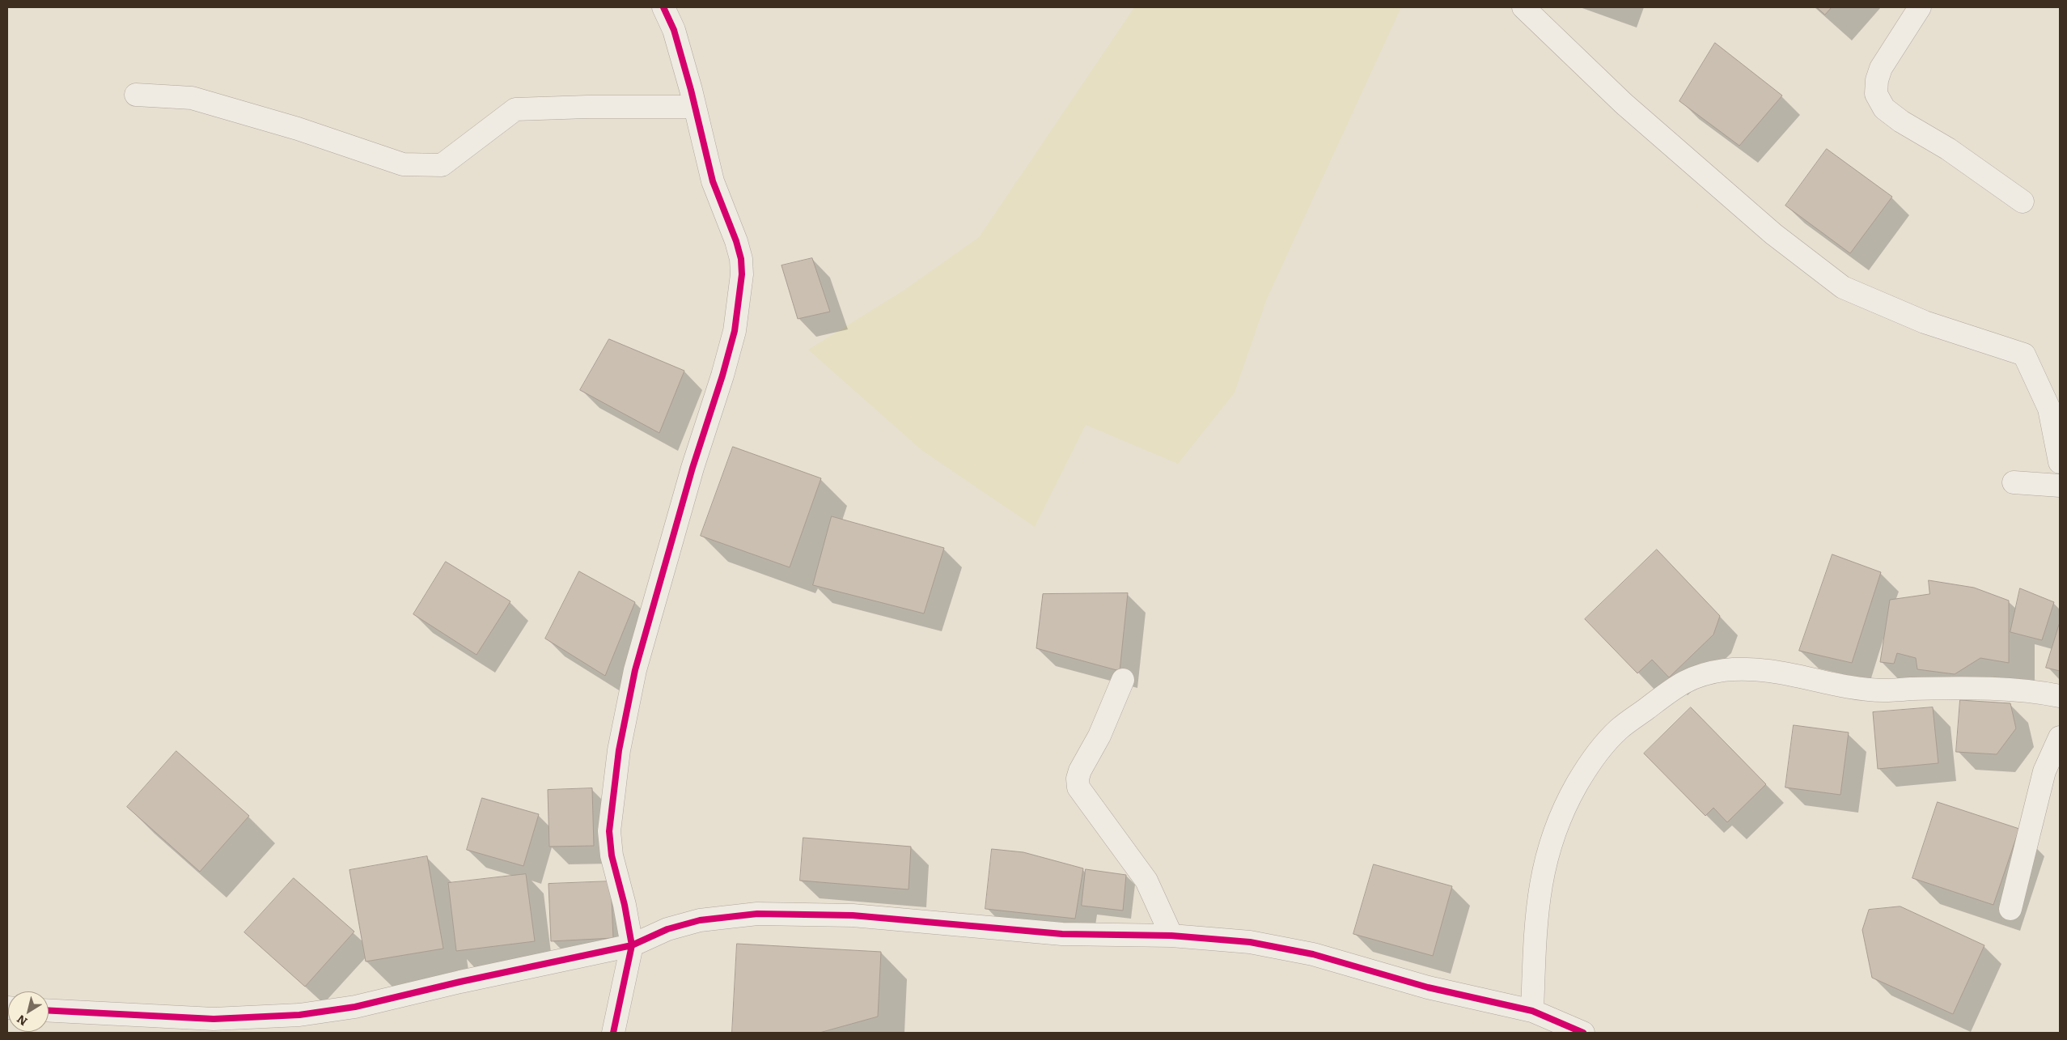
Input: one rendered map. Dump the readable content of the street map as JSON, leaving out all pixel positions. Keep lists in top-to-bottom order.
{
  "north": "bottom left"
}
